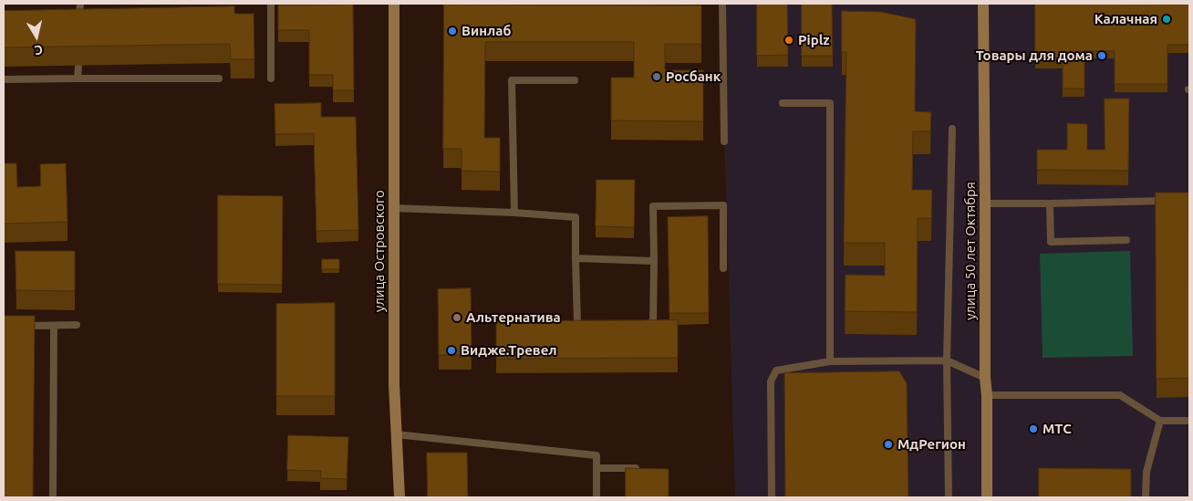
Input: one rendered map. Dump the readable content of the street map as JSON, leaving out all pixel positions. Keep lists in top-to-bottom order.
{
  "streets": {
    "main road": ["улица Островского", "улица 50 лет Октября"]
  },
  "places": [
    "Калачная",
    "Винлаб",
    "Piplz",
    "Товары для дома",
    "Росбанк",
    "Альтернатива",
    "Видже.Тревел",
    "МТС",
    "МдРегион"
  ],
  "north": "bottom"
}
